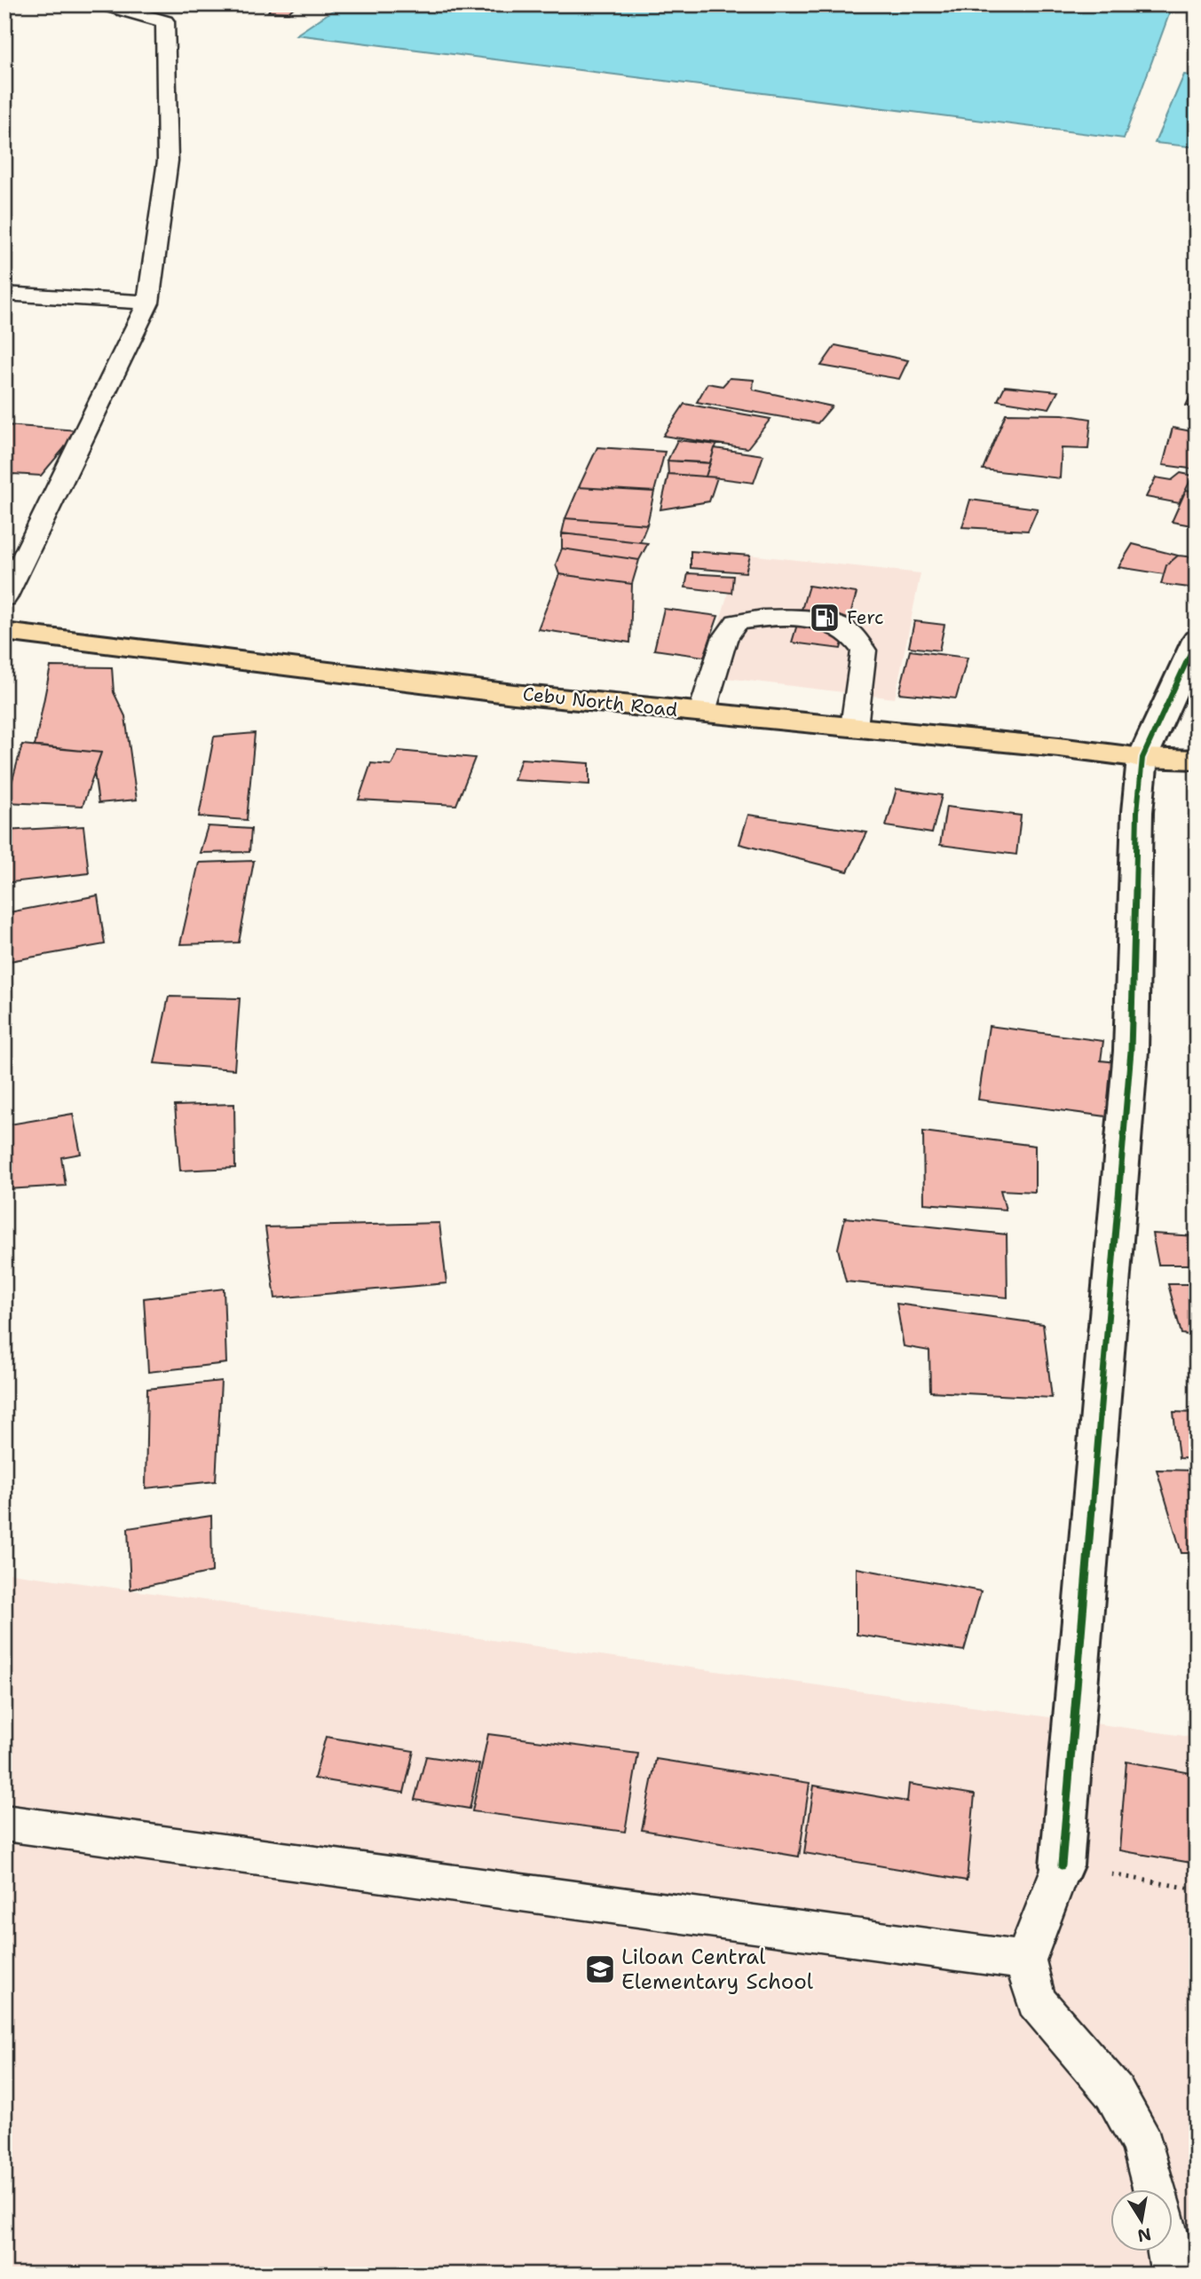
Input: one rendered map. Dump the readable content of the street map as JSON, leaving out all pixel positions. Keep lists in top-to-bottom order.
{
  "streets": {
    "main road": ["Cebu North Road"]
  },
  "places": {
    "fuel station": ["Ferc"],
    "school or university": ["Liloan Central Elementary School"]
  },
  "north": "bottom"
}
